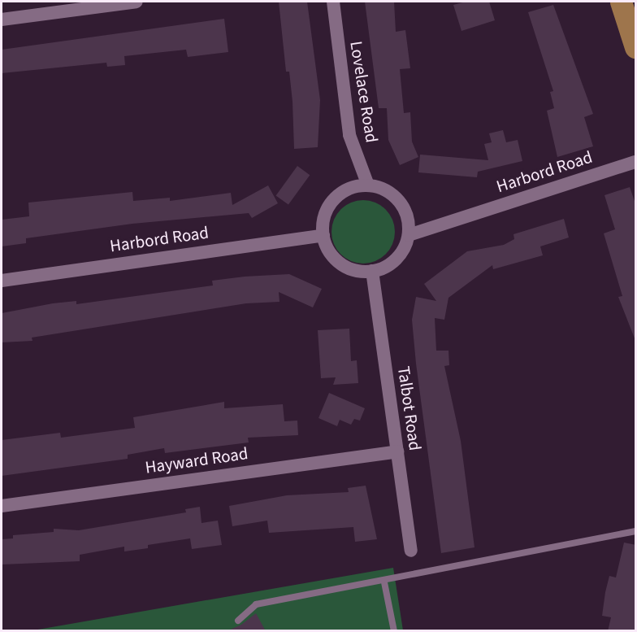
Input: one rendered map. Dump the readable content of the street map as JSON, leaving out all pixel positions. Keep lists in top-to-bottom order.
{
  "streets": {
    "street": [
      "Lovelace Road",
      "Harbord Road",
      "Talbot Road",
      "Hayward Road"
    ]
  },
  "crossings": [
    ["Lovelace Road", "Harbord Road"],
    ["Lovelace Road", "Talbot Road"],
    ["Harbord Road", "Talbot Road"],
    ["Talbot Road", "Hayward Road"]
  ]
}
